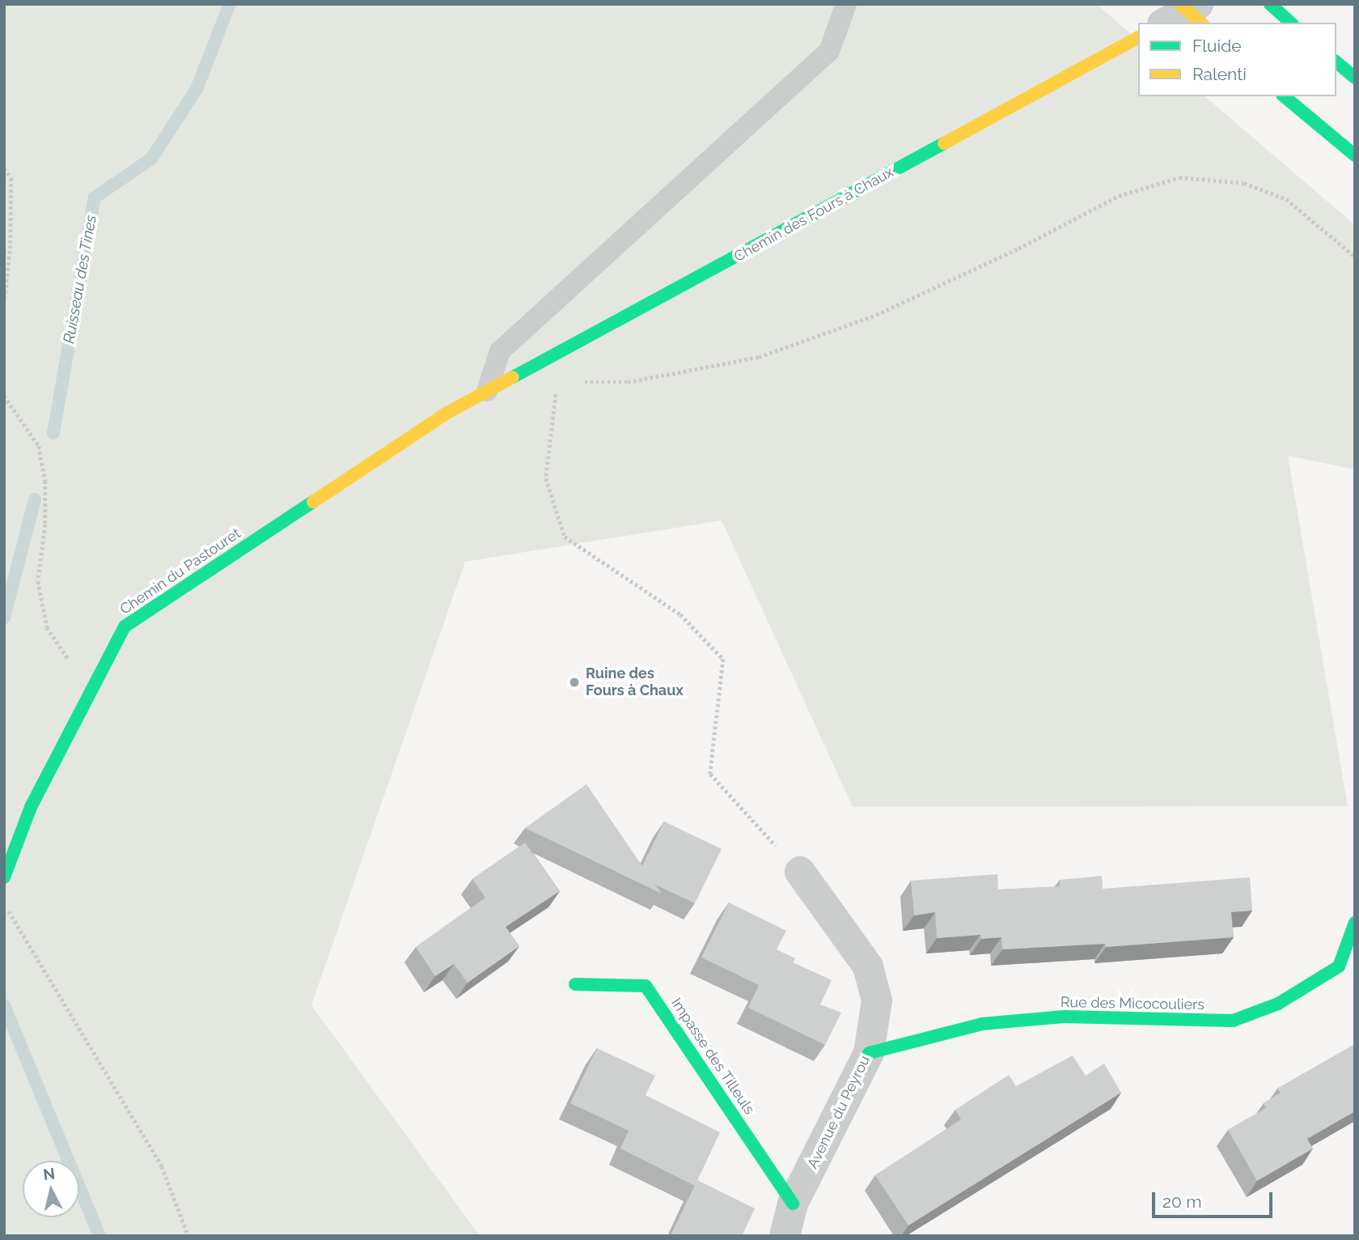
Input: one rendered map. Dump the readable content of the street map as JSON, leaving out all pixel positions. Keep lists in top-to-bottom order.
{
  "streets": {
    "street": [
      "Chemin des Fours à Chaux",
      "Chemin du Pastouret",
      "Rue des Micocouliers",
      "Impasse des Tilleuls",
      "Avenue du Peyrou"
    ]
  },
  "crossings": [
    ["Chemin des Fours à Chaux", "Chemin du Pastouret"],
    ["Rue des Micocouliers", "Avenue du Peyrou"],
    ["Impasse des Tilleuls", "Avenue du Peyrou"]
  ],
  "water": ["Ruisseau des Tines"],
  "places": ["Ruine des Fours à Chaux"],
  "legend": ["Fluide", "Ralenti"],
  "scale_bar": "20 m",
  "north": "top"
}
